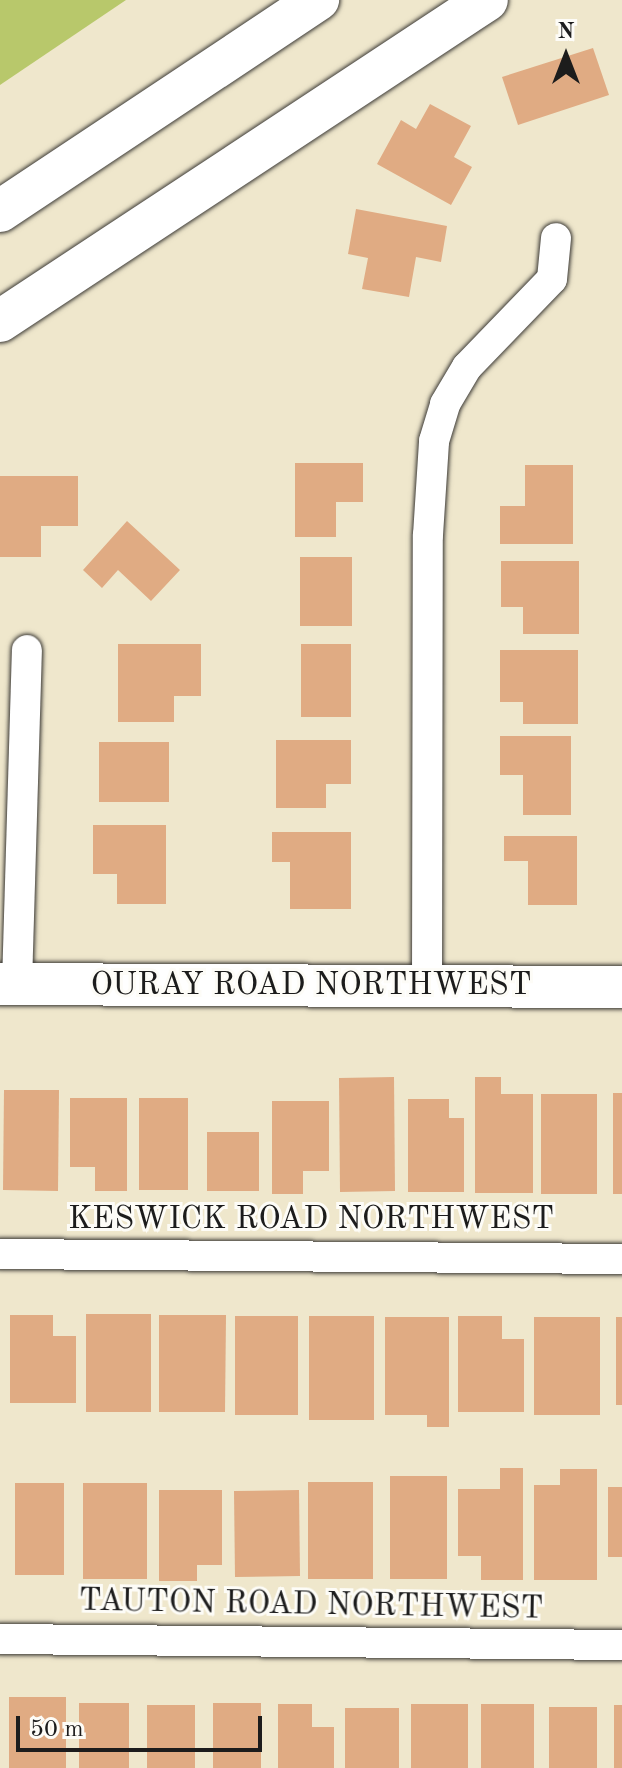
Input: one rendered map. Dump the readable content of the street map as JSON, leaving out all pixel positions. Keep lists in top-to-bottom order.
{
  "streets": {
    "street": ["OURAY ROAD NORTHWEST", "KESWICK ROAD NORTHWEST", "TAUTON ROAD NORTHWEST"]
  },
  "scale_bar": "50 m",
  "north": "top"
}
